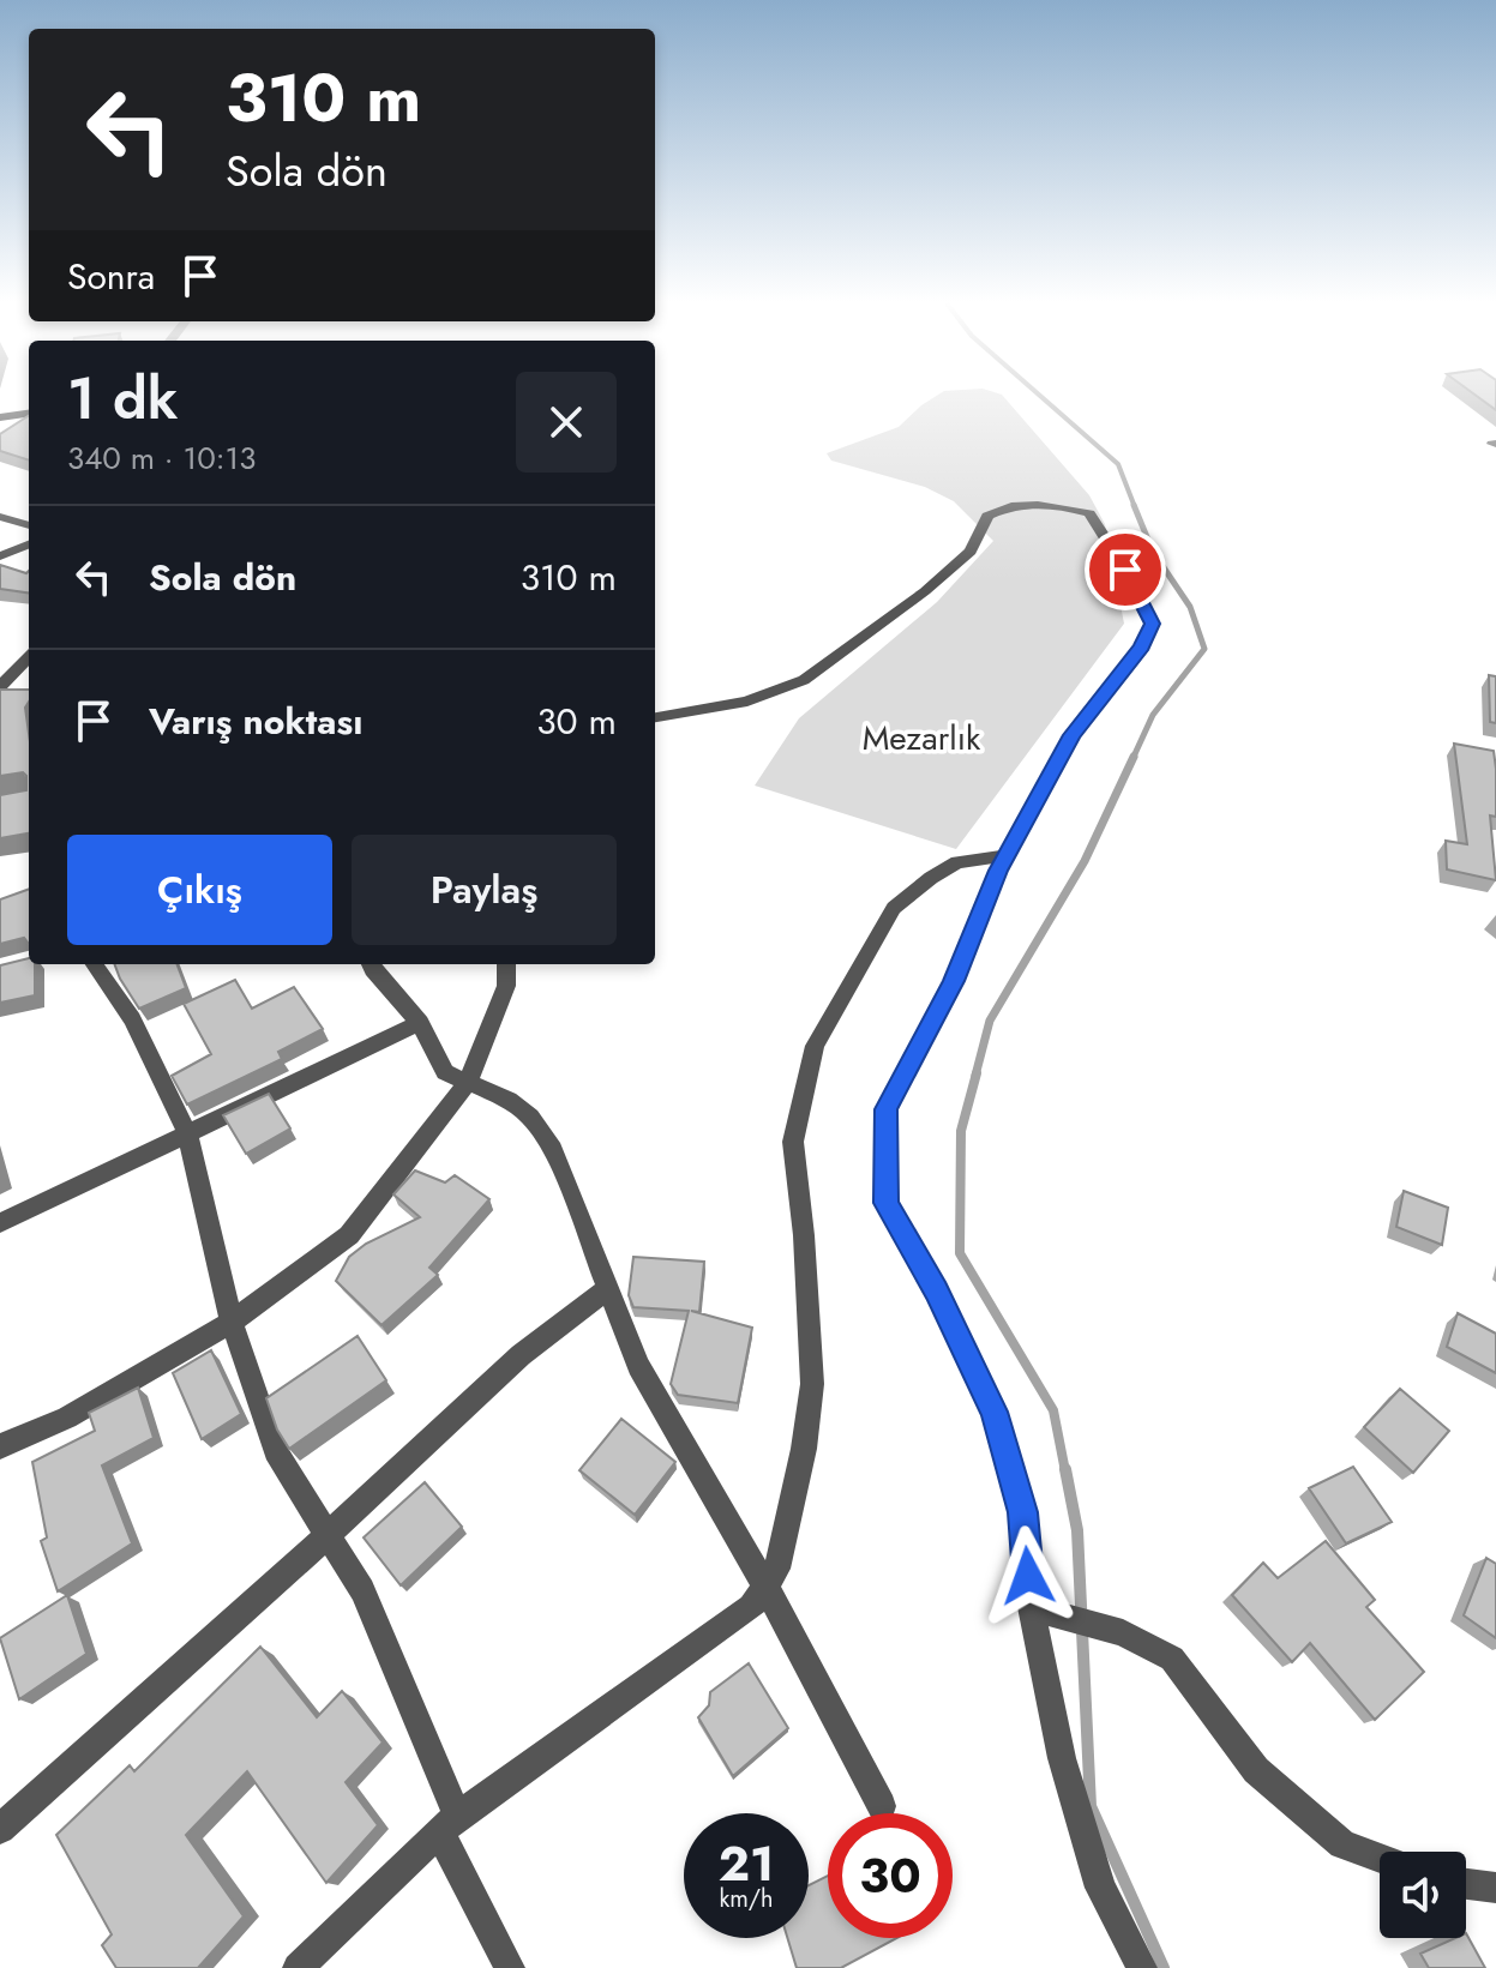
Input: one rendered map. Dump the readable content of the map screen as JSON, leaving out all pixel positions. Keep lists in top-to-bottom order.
{
  "parks": ["Mezarlık"],
  "page": {
    "turn": ["310 m", "Sola dön"],
    "then": "Sonra",
    "heading": ["1 dk", "340 m · 10:13"],
    "list": [
      {
        "name": "Sola dön",
        "value": "310 m"
      },
      {
        "name": "Varış noktası",
        "value": "30 m"
      }
    ],
    "buttons": ["Çıkış", "Paylaş"],
    "speed": "21 km/h",
    "limit": "30"
  }
}
